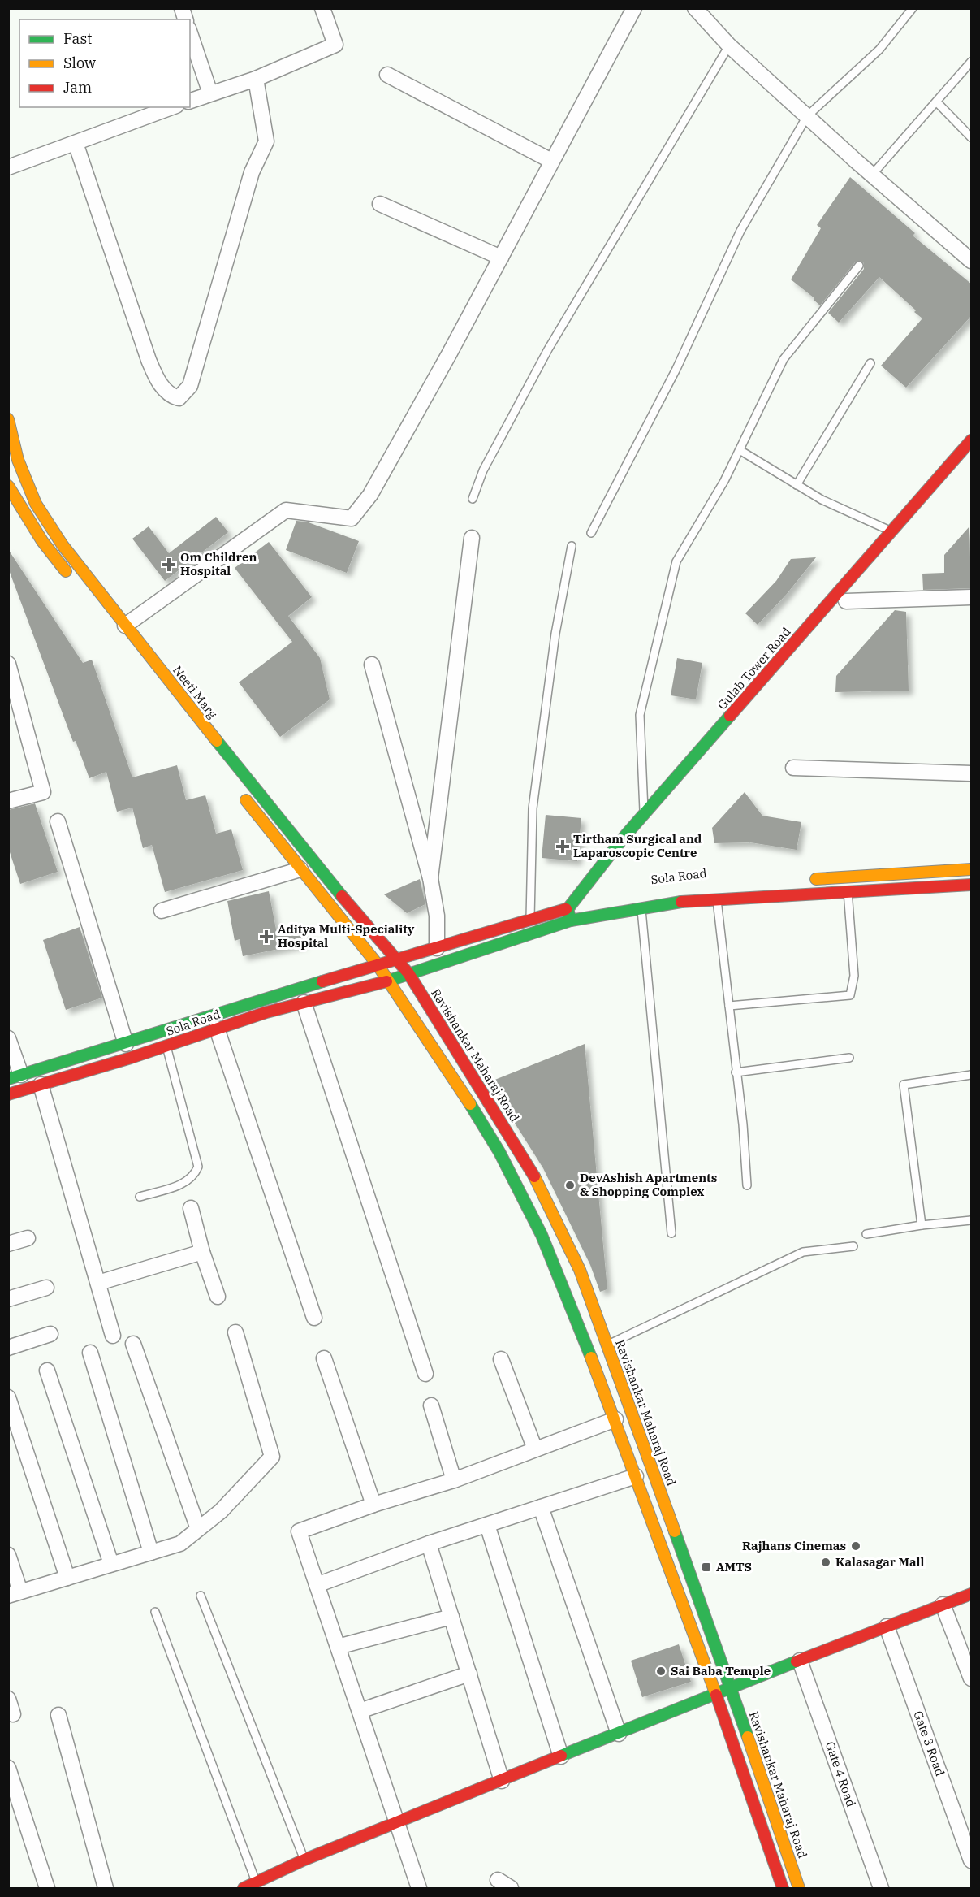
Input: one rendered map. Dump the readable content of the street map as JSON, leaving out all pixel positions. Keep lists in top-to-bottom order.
{
  "streets": {
    "main road": [
      "Gulab Tower Road",
      "Neeti Marg",
      "Sola Road",
      "Ravishankar Maharaj Road"
    ],
    "street": ["Gate 3 Road", "Gate 4 Road"]
  },
  "crossings": [
    ["Neeti Marg", "Sola Road"],
    ["Neeti Marg", "Ravishankar Maharaj Road"],
    ["Sola Road", "Ravishankar Maharaj Road"]
  ],
  "places": {
    "health": ["Om Children Hospital", "Tirtham Surgical and Laparoscopic Centre", "Aditya Multi-Speciality Hospital"],
    "other": [
      "DevAshish Apartments & Shopping Complex",
      "Rajhans Cinemas",
      "Kalasagar Mall",
      "Sai Baba Temple"
    ],
    "transit": ["AMTS"]
  },
  "legend": ["Fast", "Slow", "Jam"]
}
